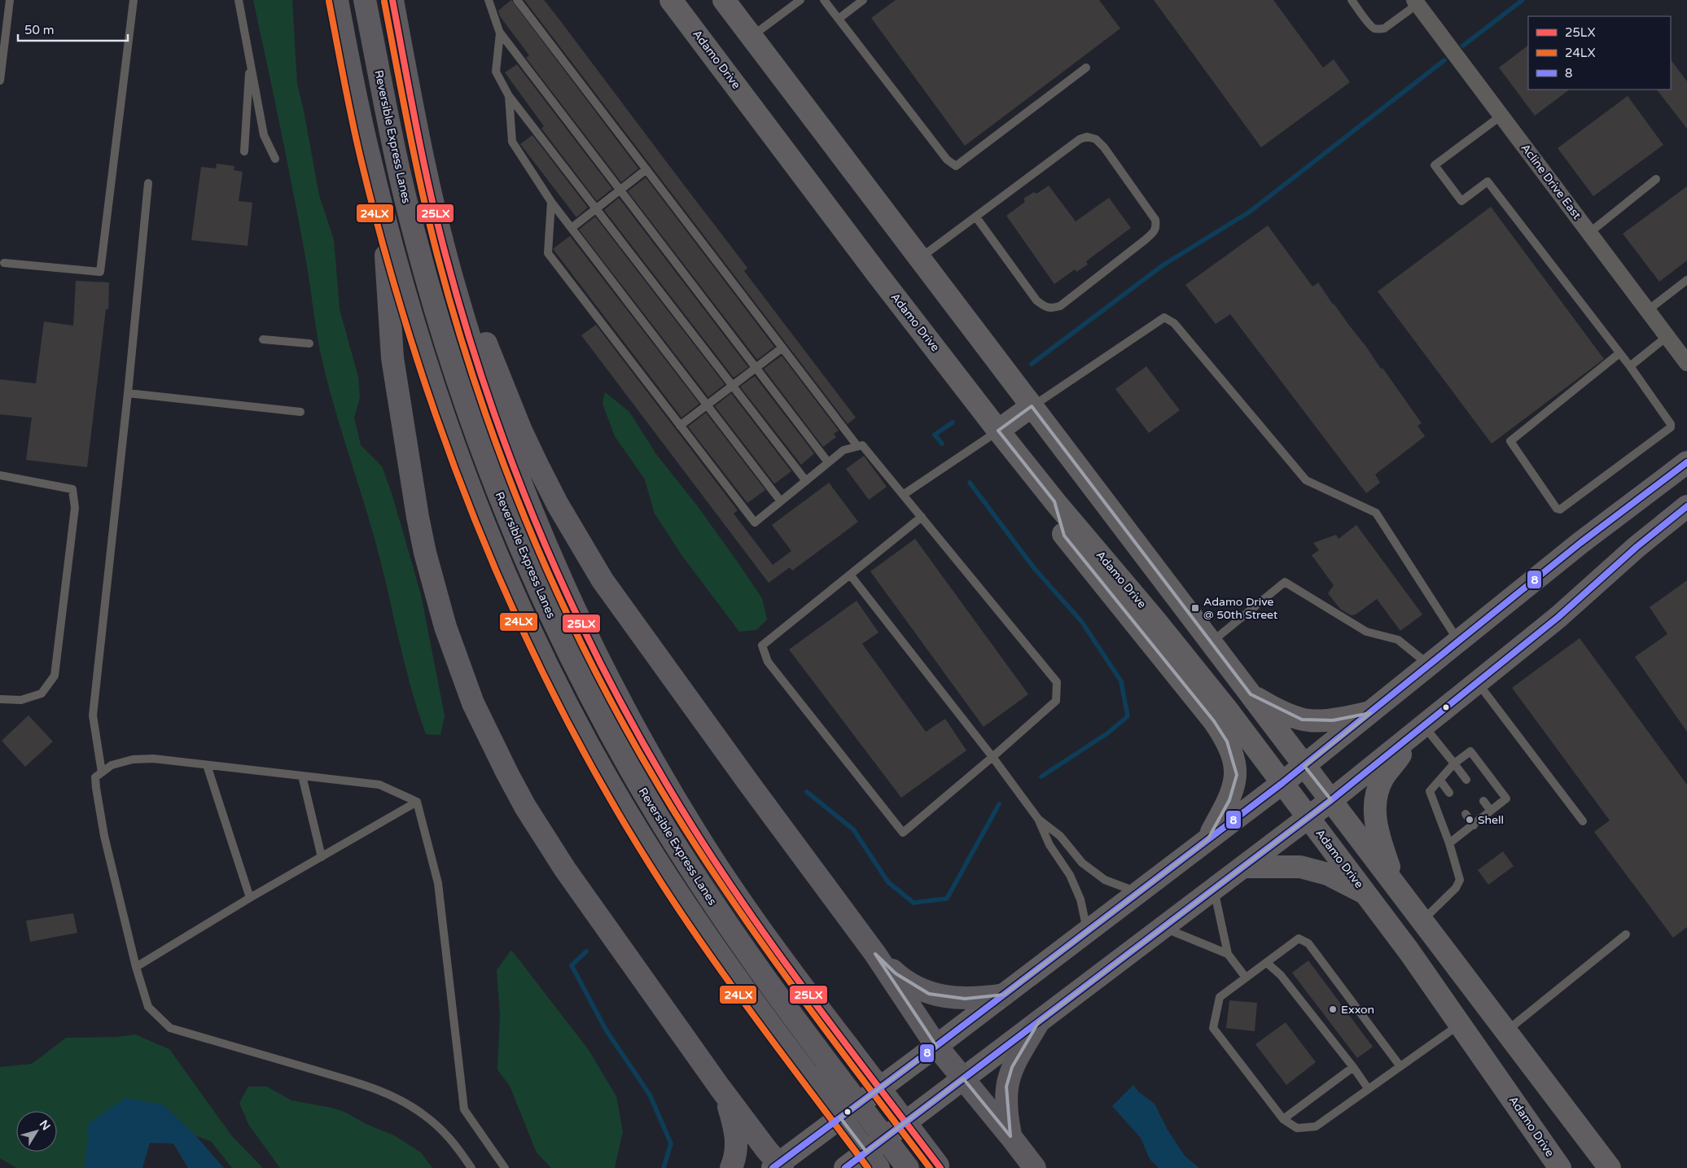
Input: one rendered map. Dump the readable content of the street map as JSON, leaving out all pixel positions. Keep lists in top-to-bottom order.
{
  "streets": {
    "highway": ["Reversible Express Lanes"],
    "main road": ["Adamo Drive"],
    "street": ["Acline Drive East"]
  },
  "places": {
    "transit": ["Adamo Drive @ 50th Street"],
    "other": ["Shell", "Exxon"]
  },
  "lines": ["transit line 25LX", "transit line 24LX", "transit line 8"],
  "legend": ["25LX", "24LX", "8"],
  "scale_bar": "50 m",
  "north": "top right"
}
